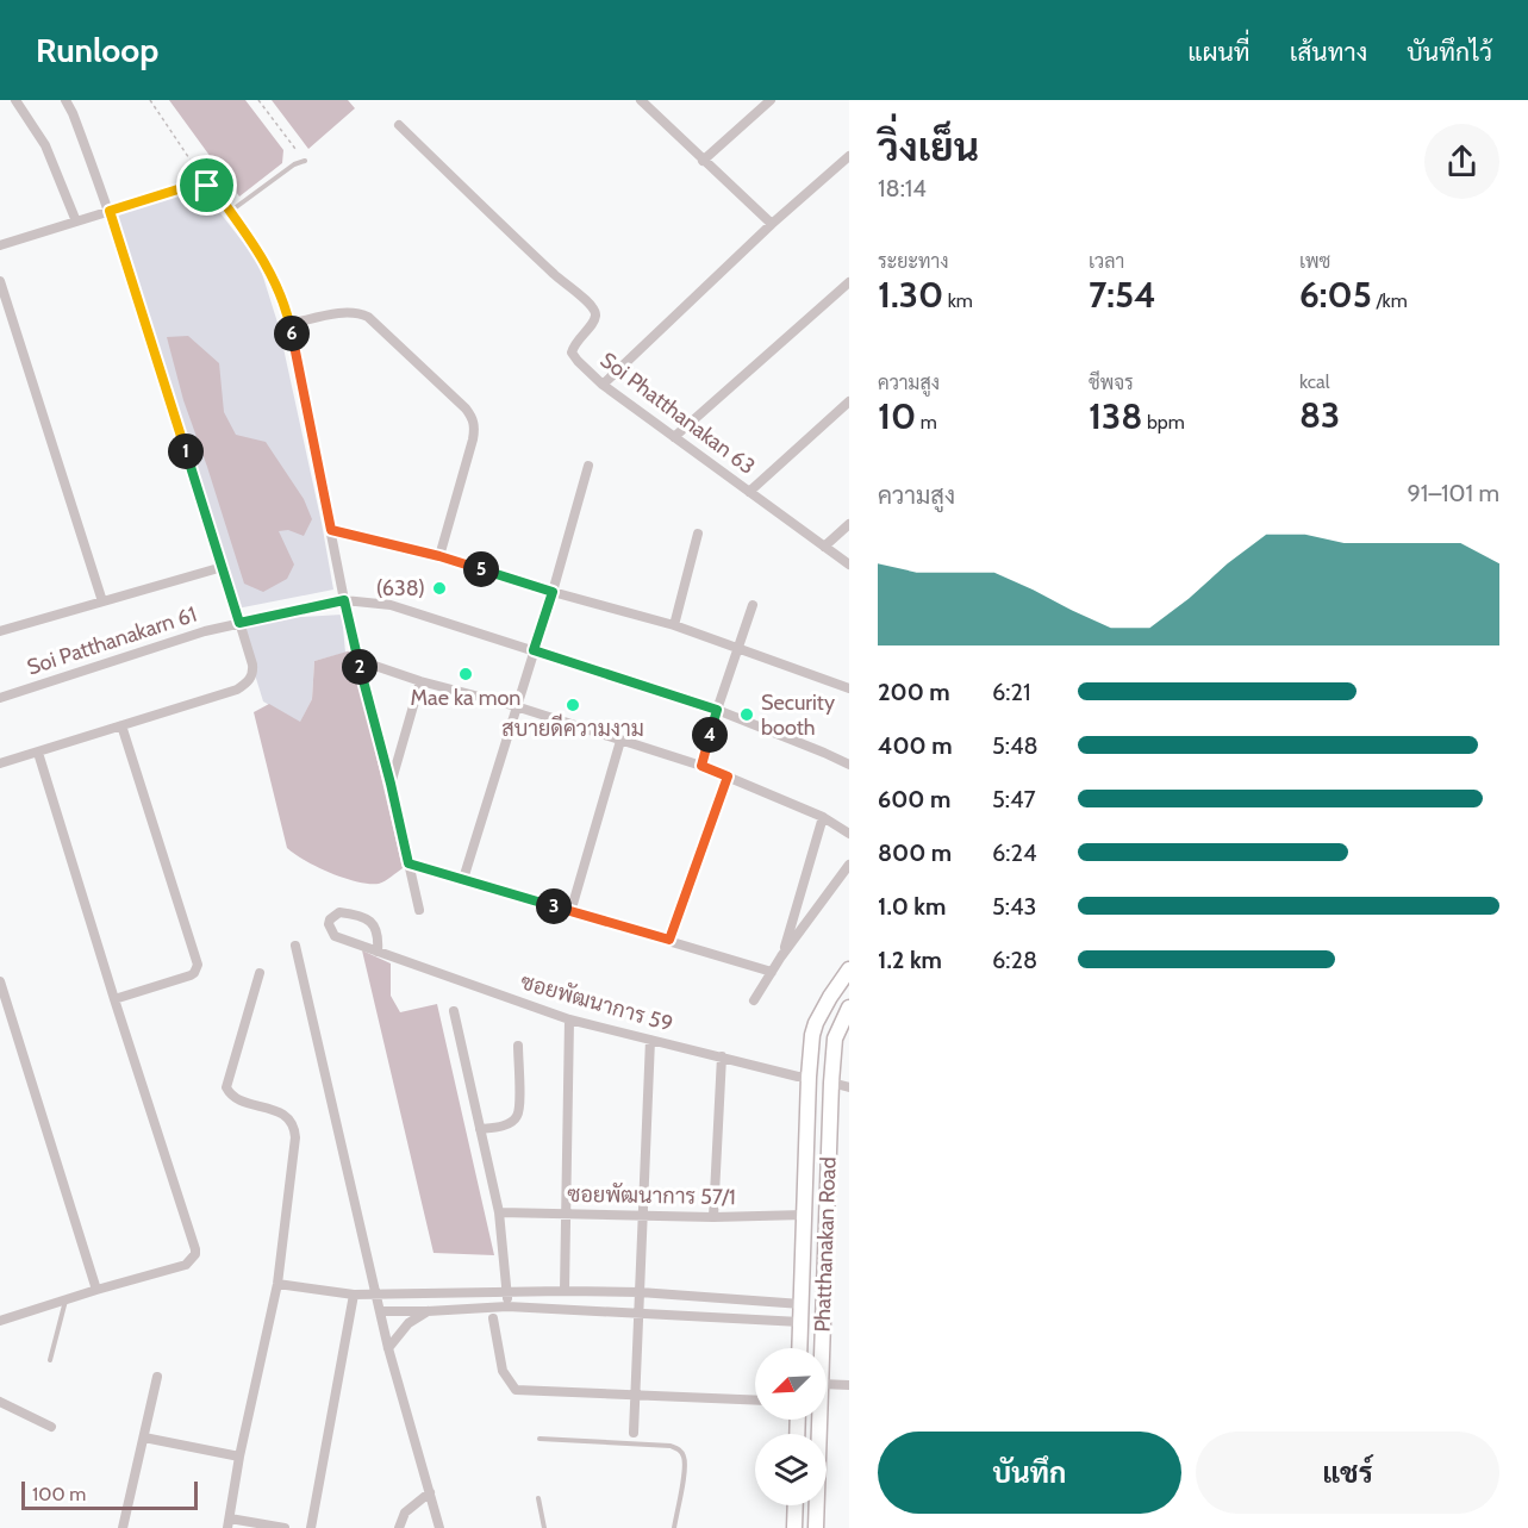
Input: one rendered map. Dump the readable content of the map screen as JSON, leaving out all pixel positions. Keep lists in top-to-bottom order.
{
  "streets": {
    "main road": ["Phatthanakan Road"],
    "street": [
      "Soi Phatthanakan 63",
      "Soi Patthanakarn 61",
      "ซอยพัฒนาการ 59",
      "ซอยพัฒนาการ 57/1"
    ]
  },
  "crossings": [
    ["ซอยพัฒนาการ 59", "Phatthanakan Road"],
    ["ซอยพัฒนาการ 57/1", "Phatthanakan Road"]
  ],
  "places": [
    "(638)",
    "Mae ka mon",
    "สบายดีความงาม",
    "Security booth"
  ],
  "scale_bar": "100 m",
  "north": "bottom left",
  "page": {
    "header": "Runloop",
    "nav": ["แผนที่", "เส้นทาง", "บันทึกไว้"],
    "heading": ["วิ่งเย็น", "18:14"],
    "stats": [
      ["ระยะทาง", "1.30 km"],
      ["เวลา", "7:54"],
      ["เพซ", "6:05 /km"],
      ["ความสูง", "10 m"],
      ["ชีพจร", "138 bpm"],
      ["kcal", "83"]
    ],
    "pins": [
      "6",
      "1",
      "5",
      "2",
      "4",
      "3"
    ],
    "chart": ["ความสูง", "91–101 m"],
    "list": [
      {
        "name": "200 m",
        "note": "6:21"
      },
      {
        "name": "400 m",
        "note": "5:48"
      },
      {
        "name": "600 m",
        "note": "5:47"
      },
      {
        "name": "800 m",
        "note": "6:24"
      },
      {
        "name": "1.0 km",
        "note": "5:43"
      },
      {
        "name": "1.2 km",
        "note": "6:28"
      }
    ],
    "buttons": ["บันทึก", "แชร์"],
    "scale": "100 m"
  }
}
